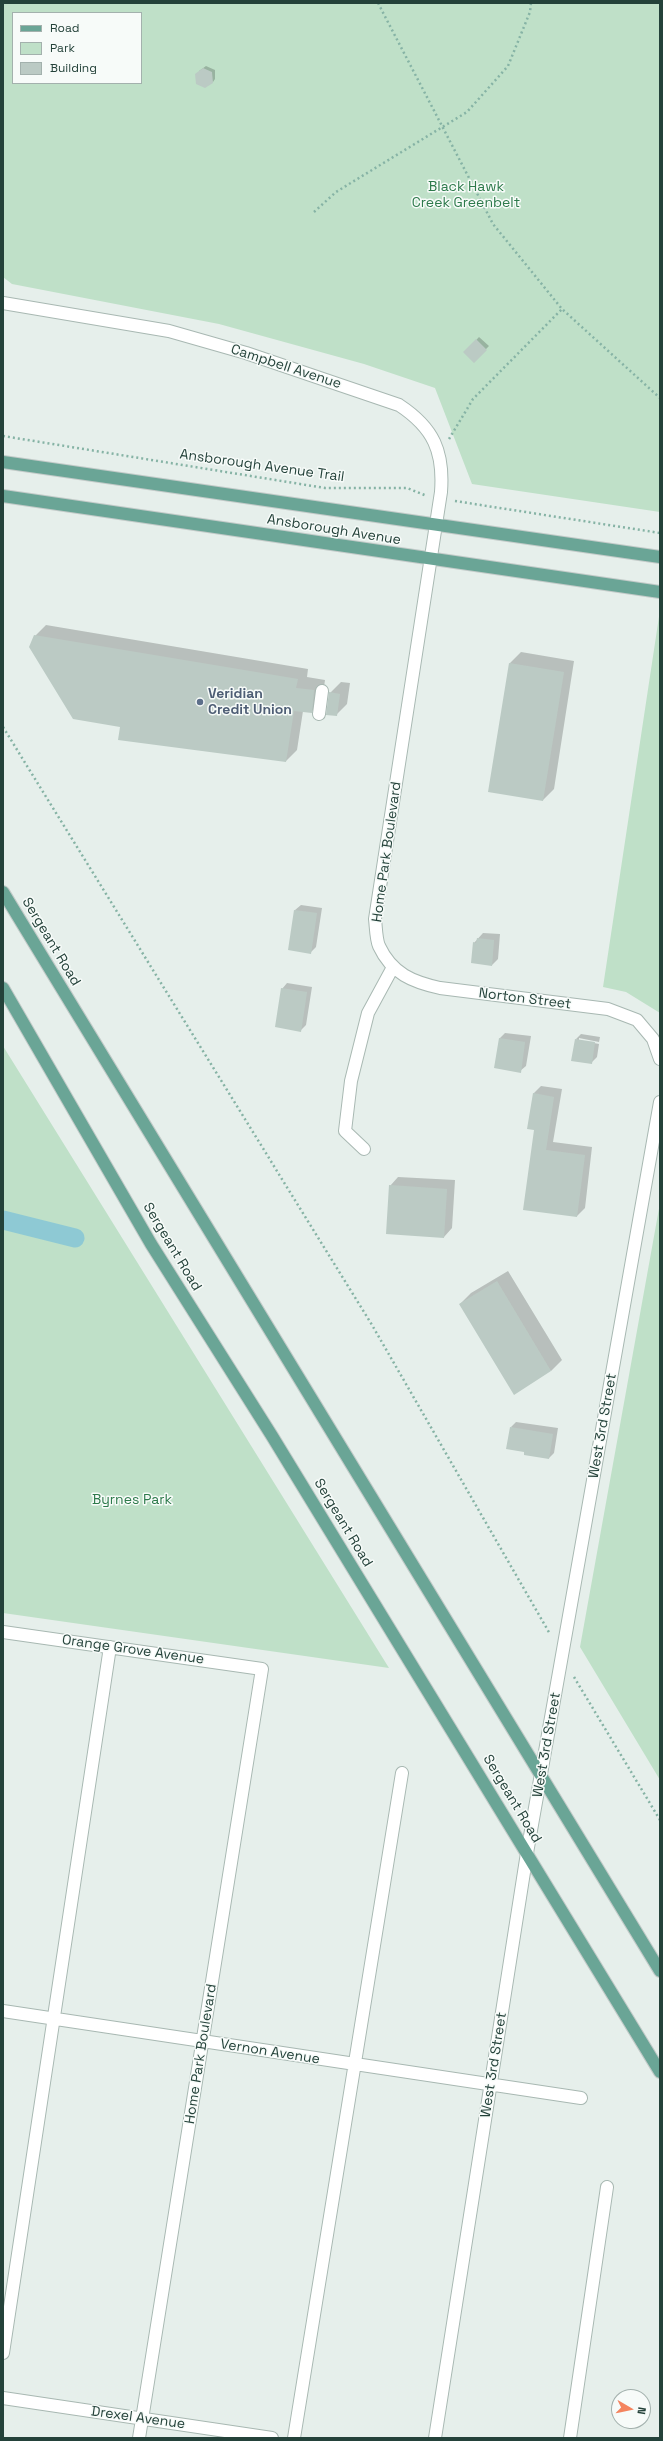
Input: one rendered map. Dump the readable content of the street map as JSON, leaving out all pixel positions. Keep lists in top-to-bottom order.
{
  "streets": {
    "main road": ["Ansborough Avenue", "Sergeant Road"],
    "street": [
      "Campbell Avenue",
      "Home Park Boulevard",
      "Norton Street",
      "West 3rd Street",
      "Orange Grove Avenue",
      "Vernon Avenue",
      "Drexel Avenue"
    ],
    "path": ["Ansborough Avenue Trail"]
  },
  "crossings": [
    ["Campbell Avenue", "Ansborough Avenue Trail"],
    ["Campbell Avenue", "Ansborough Avenue"],
    ["Campbell Avenue", "Home Park Boulevard"],
    ["Ansborough Avenue", "Home Park Boulevard"],
    ["Home Park Boulevard", "Norton Street"],
    ["Home Park Boulevard", "Orange Grove Avenue"],
    ["Home Park Boulevard", "Vernon Avenue"],
    ["Home Park Boulevard", "Drexel Avenue"],
    ["Sergeant Road", "West 3rd Street"],
    ["West 3rd Street", "Vernon Avenue"]
  ],
  "parks": ["Black Hawk Creek Greenbelt", "Byrnes Park"],
  "places": ["Veridian Credit Union"],
  "legend": ["Road", "Park", "Building"],
  "north": "right"
}
